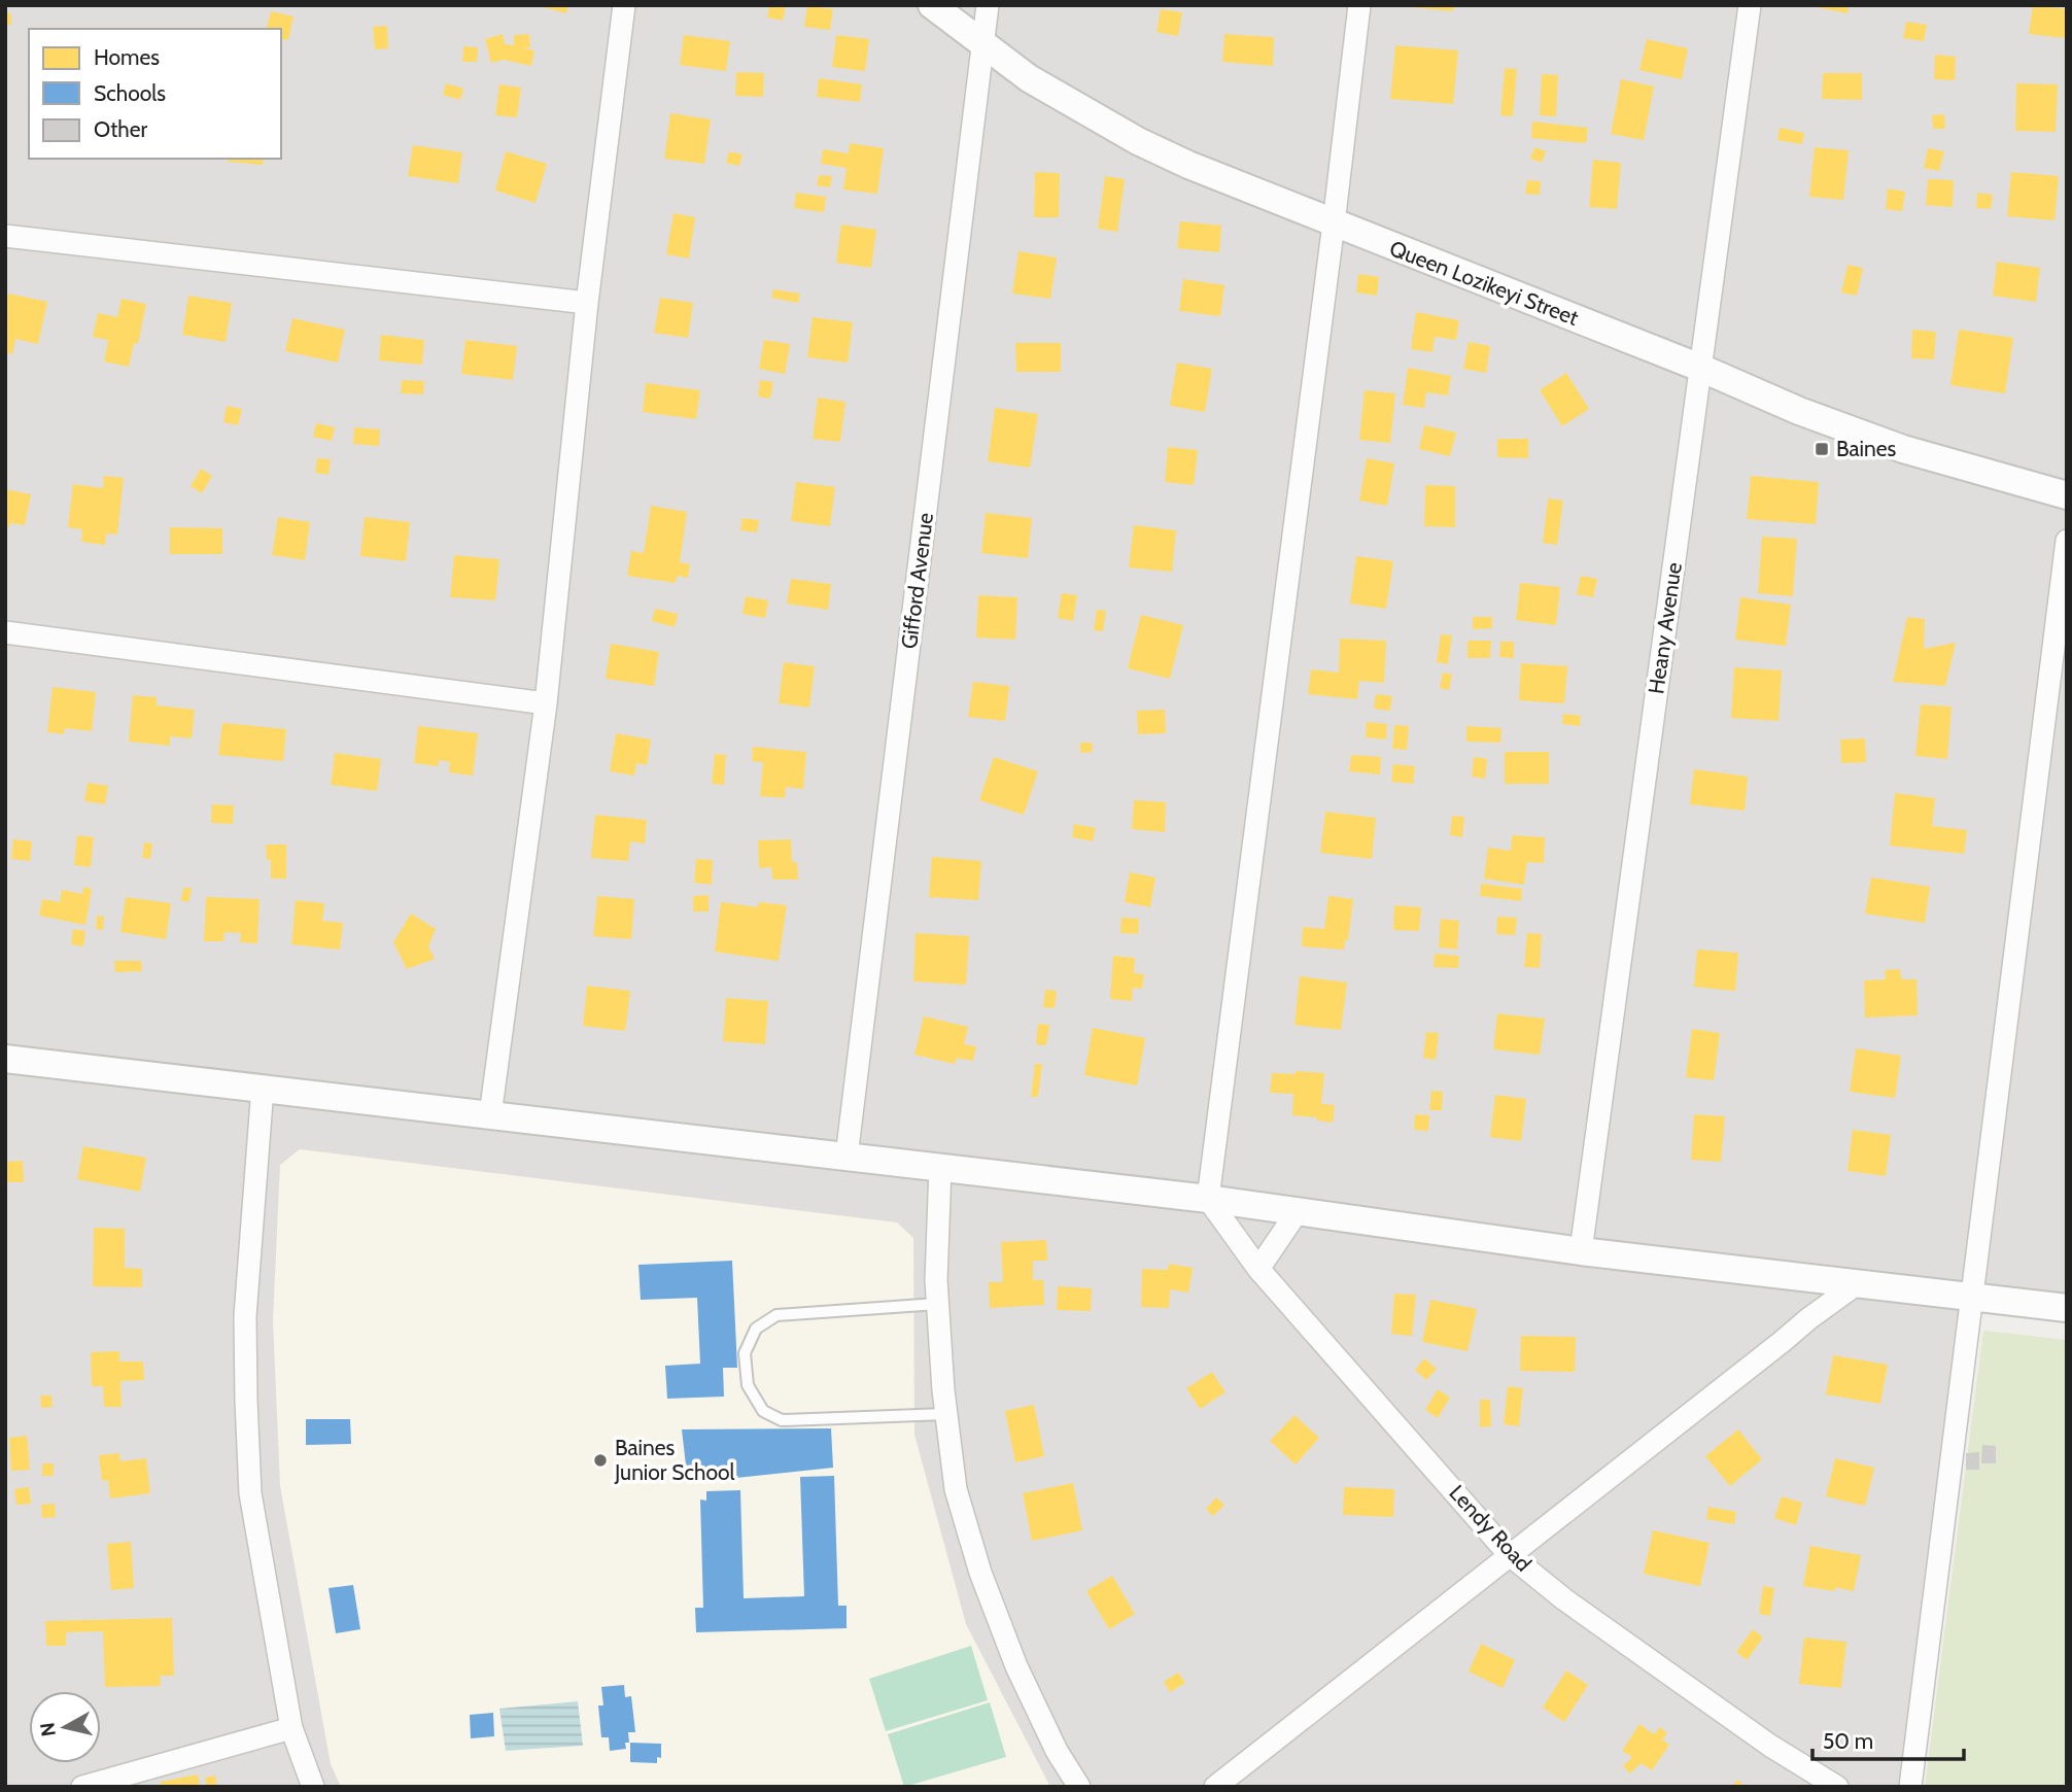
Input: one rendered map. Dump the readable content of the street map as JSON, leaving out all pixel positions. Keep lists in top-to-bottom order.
{
  "streets": {
    "street": [
      "Queen Lozikeyi Street",
      "Gifford Avenue",
      "Heany Avenue",
      "Lendy Road"
    ]
  },
  "crossings": [
    ["Queen Lozikeyi Street", "Gifford Avenue"],
    ["Queen Lozikeyi Street", "Heany Avenue"]
  ],
  "places": {
    "transit": ["Baines"],
    "other": ["Baines Junior School"]
  },
  "legend": ["Homes", "Schools", "Other"],
  "scale_bar": "50 m",
  "north": "left"
}
